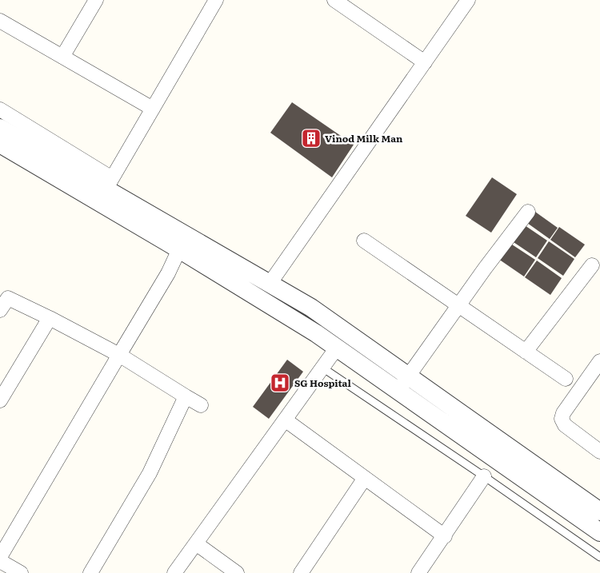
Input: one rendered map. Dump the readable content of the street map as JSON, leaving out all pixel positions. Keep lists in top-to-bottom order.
{
  "places": {
    "building": ["Vinod Milk Man"],
    "hospital": ["SG Hospital"]
  }
}
